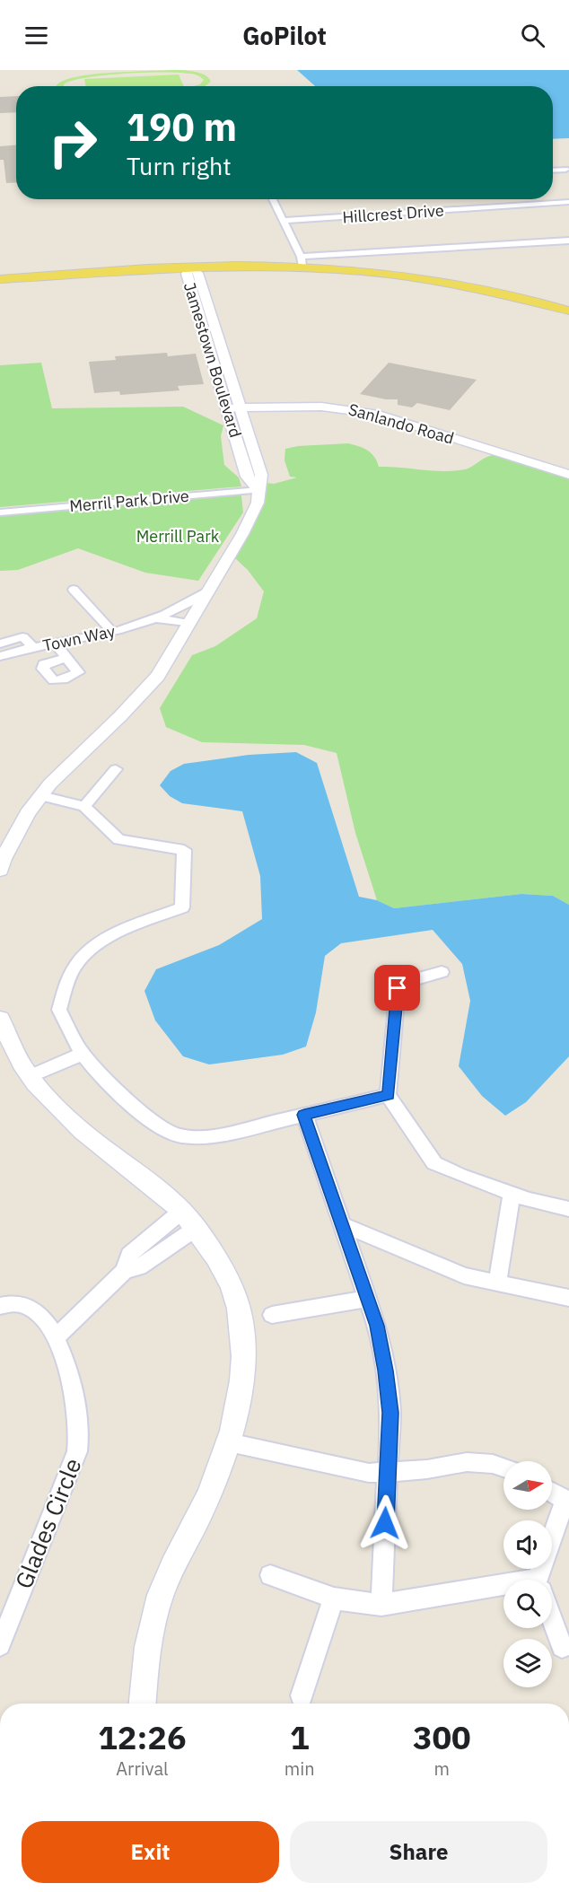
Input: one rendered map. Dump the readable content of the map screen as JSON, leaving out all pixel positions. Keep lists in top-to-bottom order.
{
  "streets": {
    "street": [
      "Hillcrest Drive",
      "Jamestown Boulevard",
      "Sanlando Road",
      "Merril Park Drive",
      "Town Way",
      "Glades Circle"
    ]
  },
  "crossings": [
    ["Jamestown Boulevard", "Sanlando Road"],
    ["Jamestown Boulevard", "Merril Park Drive"]
  ],
  "parks": ["Merrill Park"],
  "north": "right",
  "page": {
    "header": "GoPilot",
    "turn": ["190 m", "Turn right"],
    "eta": [
      "12:26",
      "Arrival",
      "1",
      "min",
      "300",
      "m"
    ],
    "buttons": ["Exit", "Share"]
  }
}
